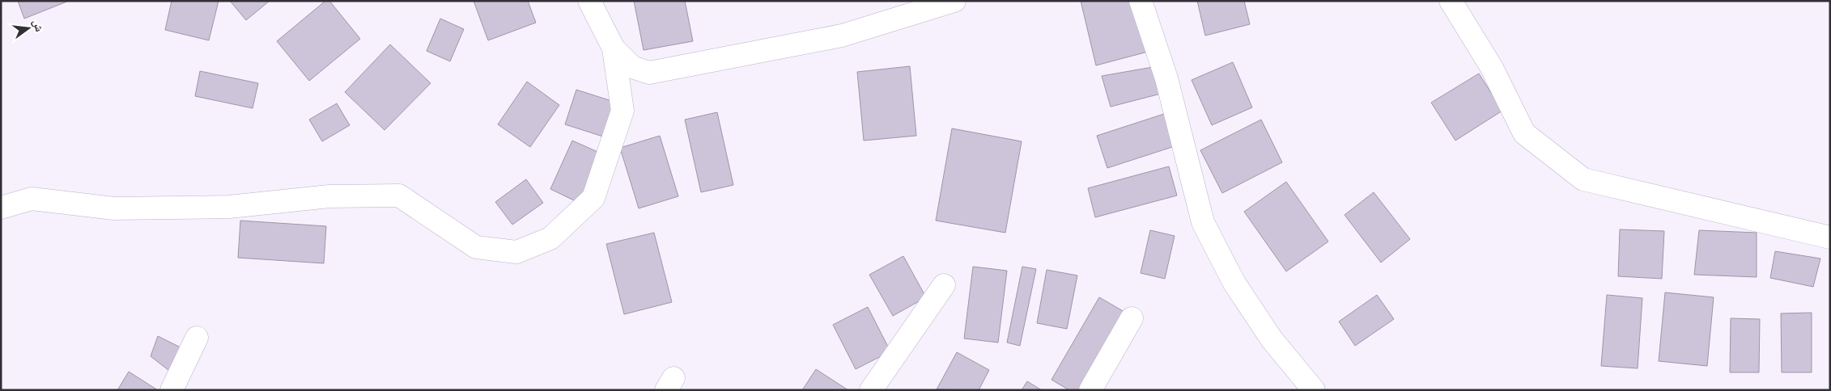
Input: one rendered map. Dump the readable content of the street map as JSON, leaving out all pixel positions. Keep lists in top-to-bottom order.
{
  "north": "right"
}
